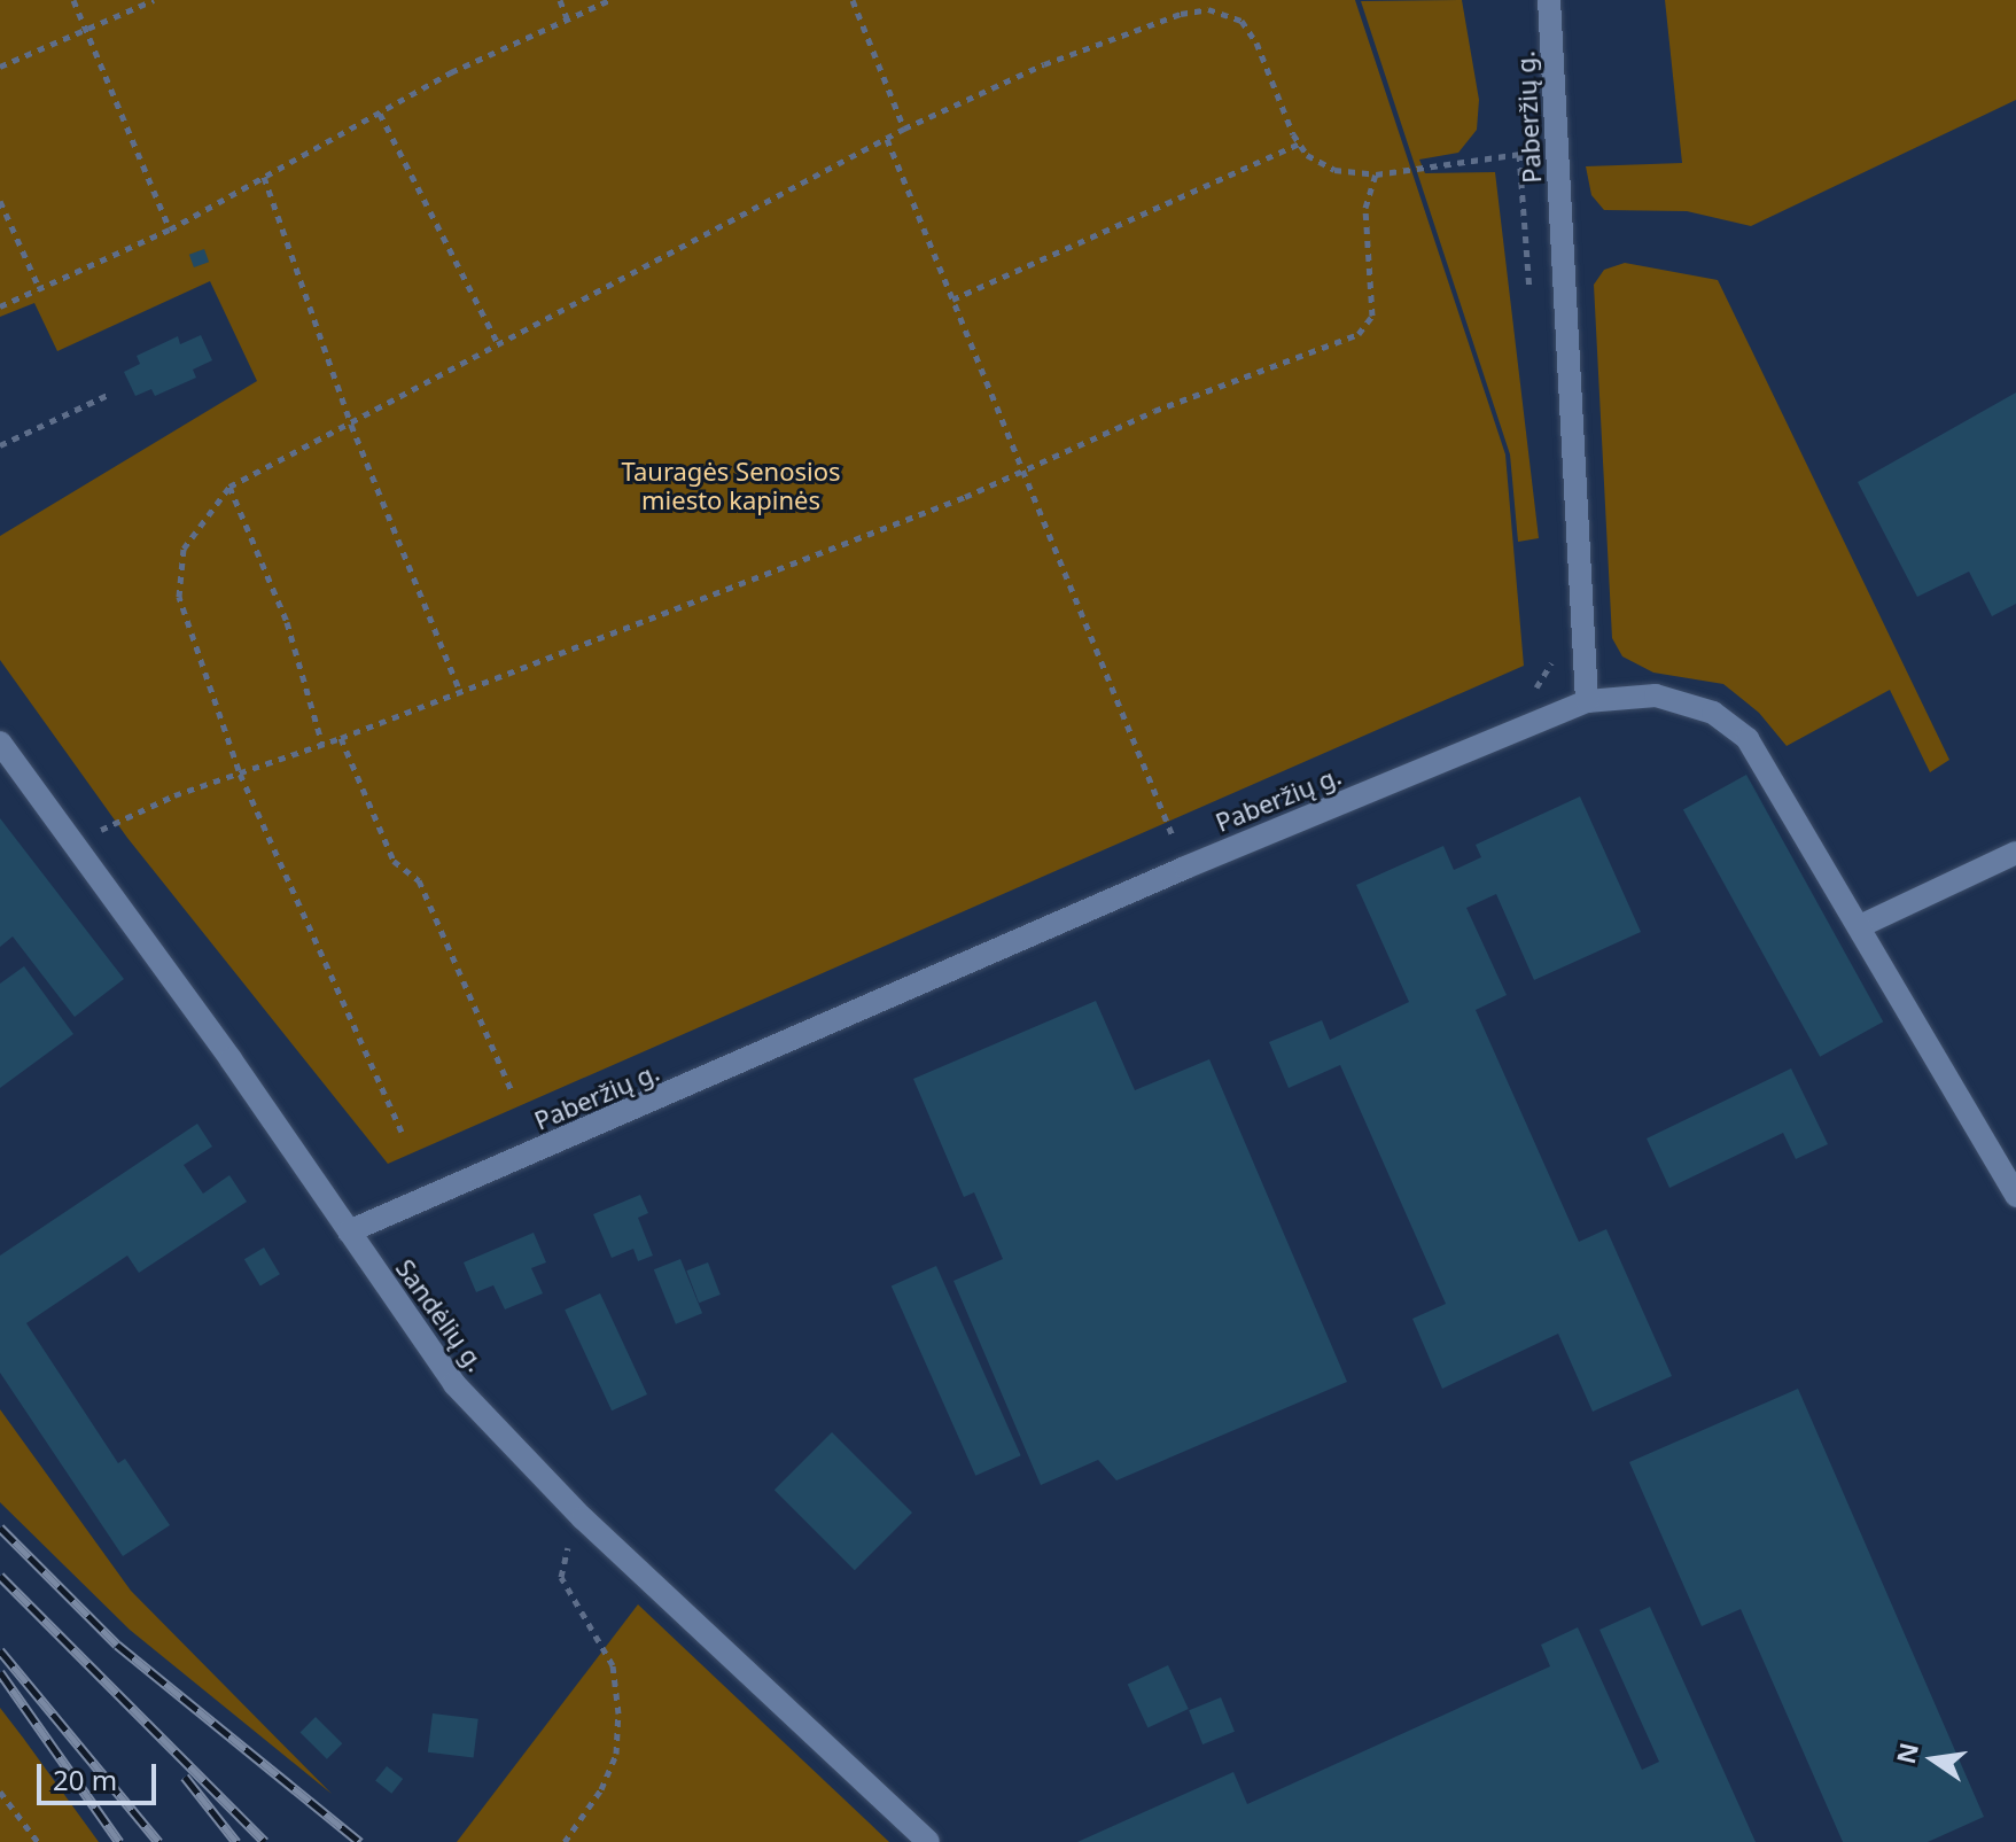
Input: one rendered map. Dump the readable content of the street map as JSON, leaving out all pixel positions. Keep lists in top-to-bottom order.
{
  "streets": {
    "street": ["Paberžių g.", "Sandėlių g."]
  },
  "crossings": [
    ["Paberžių g.", "Sandėlių g."]
  ],
  "parks": ["Tauragės Senosios miesto kapinės"],
  "scale_bar": "20 m",
  "north": "left"
}
